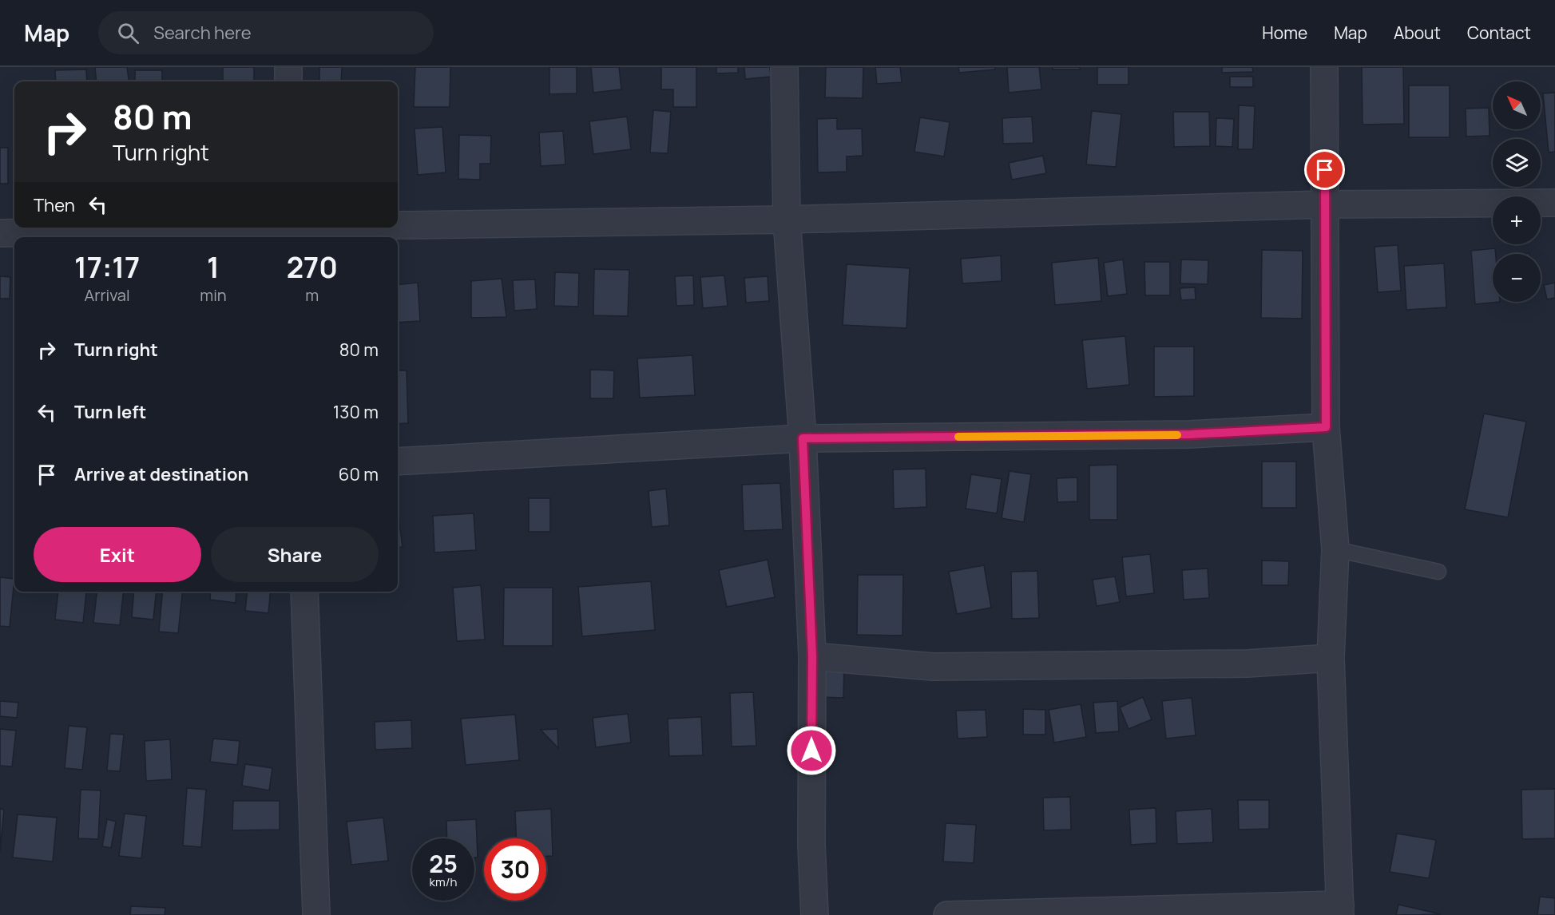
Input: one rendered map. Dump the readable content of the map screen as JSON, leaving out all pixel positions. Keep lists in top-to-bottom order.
{
  "north": "top left",
  "page": {
    "header": "Map",
    "search": "Search here",
    "nav": [
      "Home",
      "Map",
      "About",
      "Contact"
    ],
    "map_buttons": ["+", "−"],
    "turn": ["80 m", "Turn right"],
    "then": "Then",
    "eta": [
      "17:17",
      "Arrival",
      "1",
      "min",
      "270",
      "m"
    ],
    "list": [
      {
        "name": "Turn right",
        "value": "80 m"
      },
      {
        "name": "Turn left",
        "value": "130 m"
      },
      {
        "name": "Arrive at destination",
        "value": "60 m"
      }
    ],
    "buttons": ["Exit", "Share"],
    "speed": "25 km/h",
    "limit": "30"
  }
}
